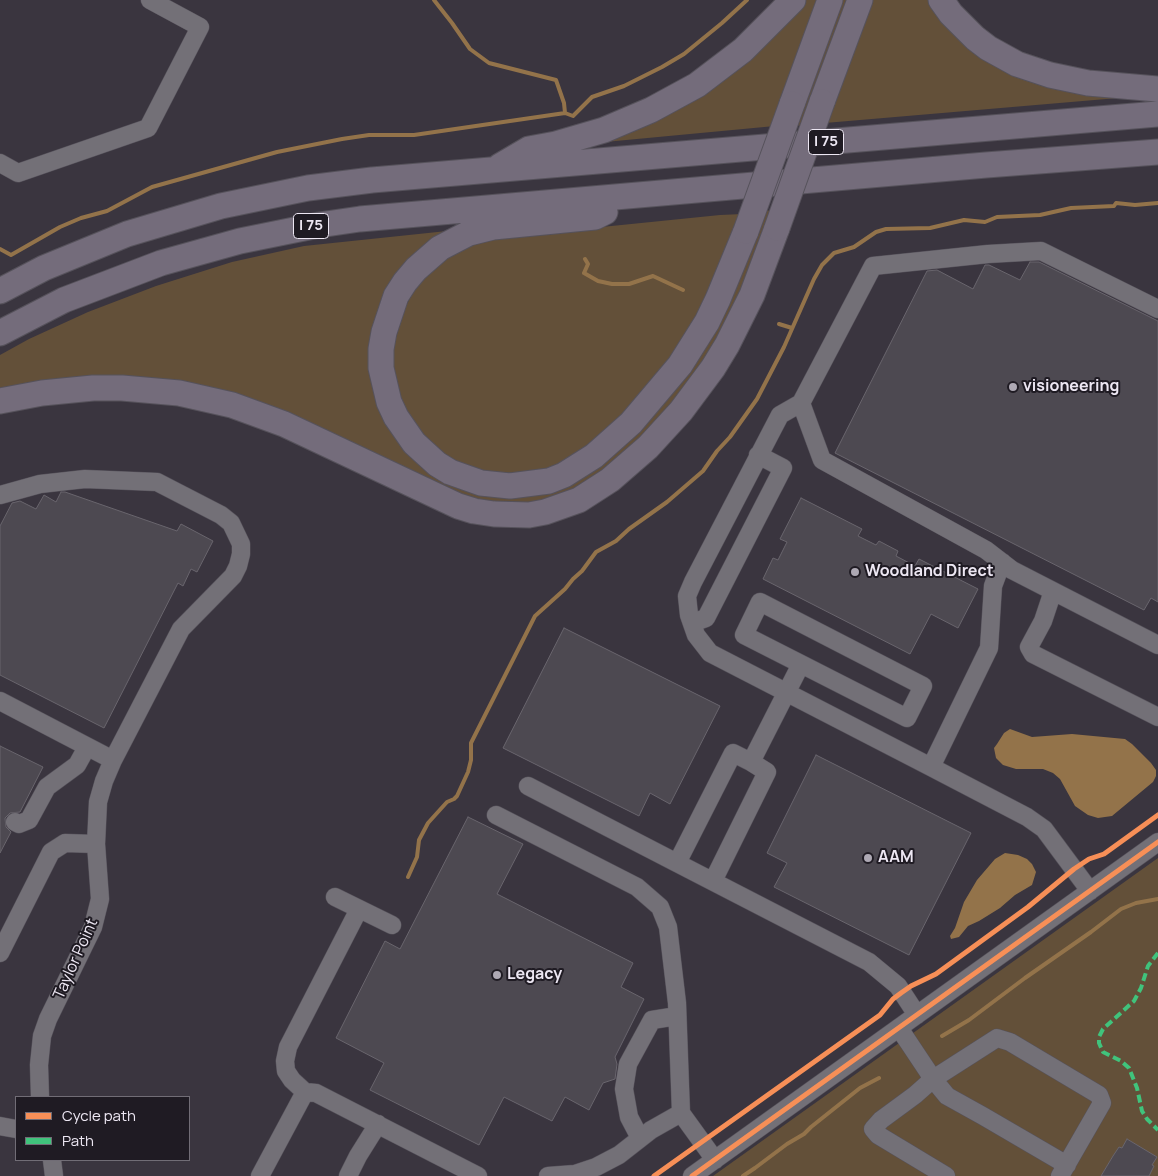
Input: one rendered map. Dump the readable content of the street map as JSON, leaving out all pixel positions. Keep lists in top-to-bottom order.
{
  "streets": {
    "highway": ["I 75"],
    "street": ["Taylor Point"]
  },
  "places": [
    "visioneering",
    "Woodland Direct",
    "AAM",
    "Legacy"
  ],
  "legend": ["Cycle path", "Path"]
}
